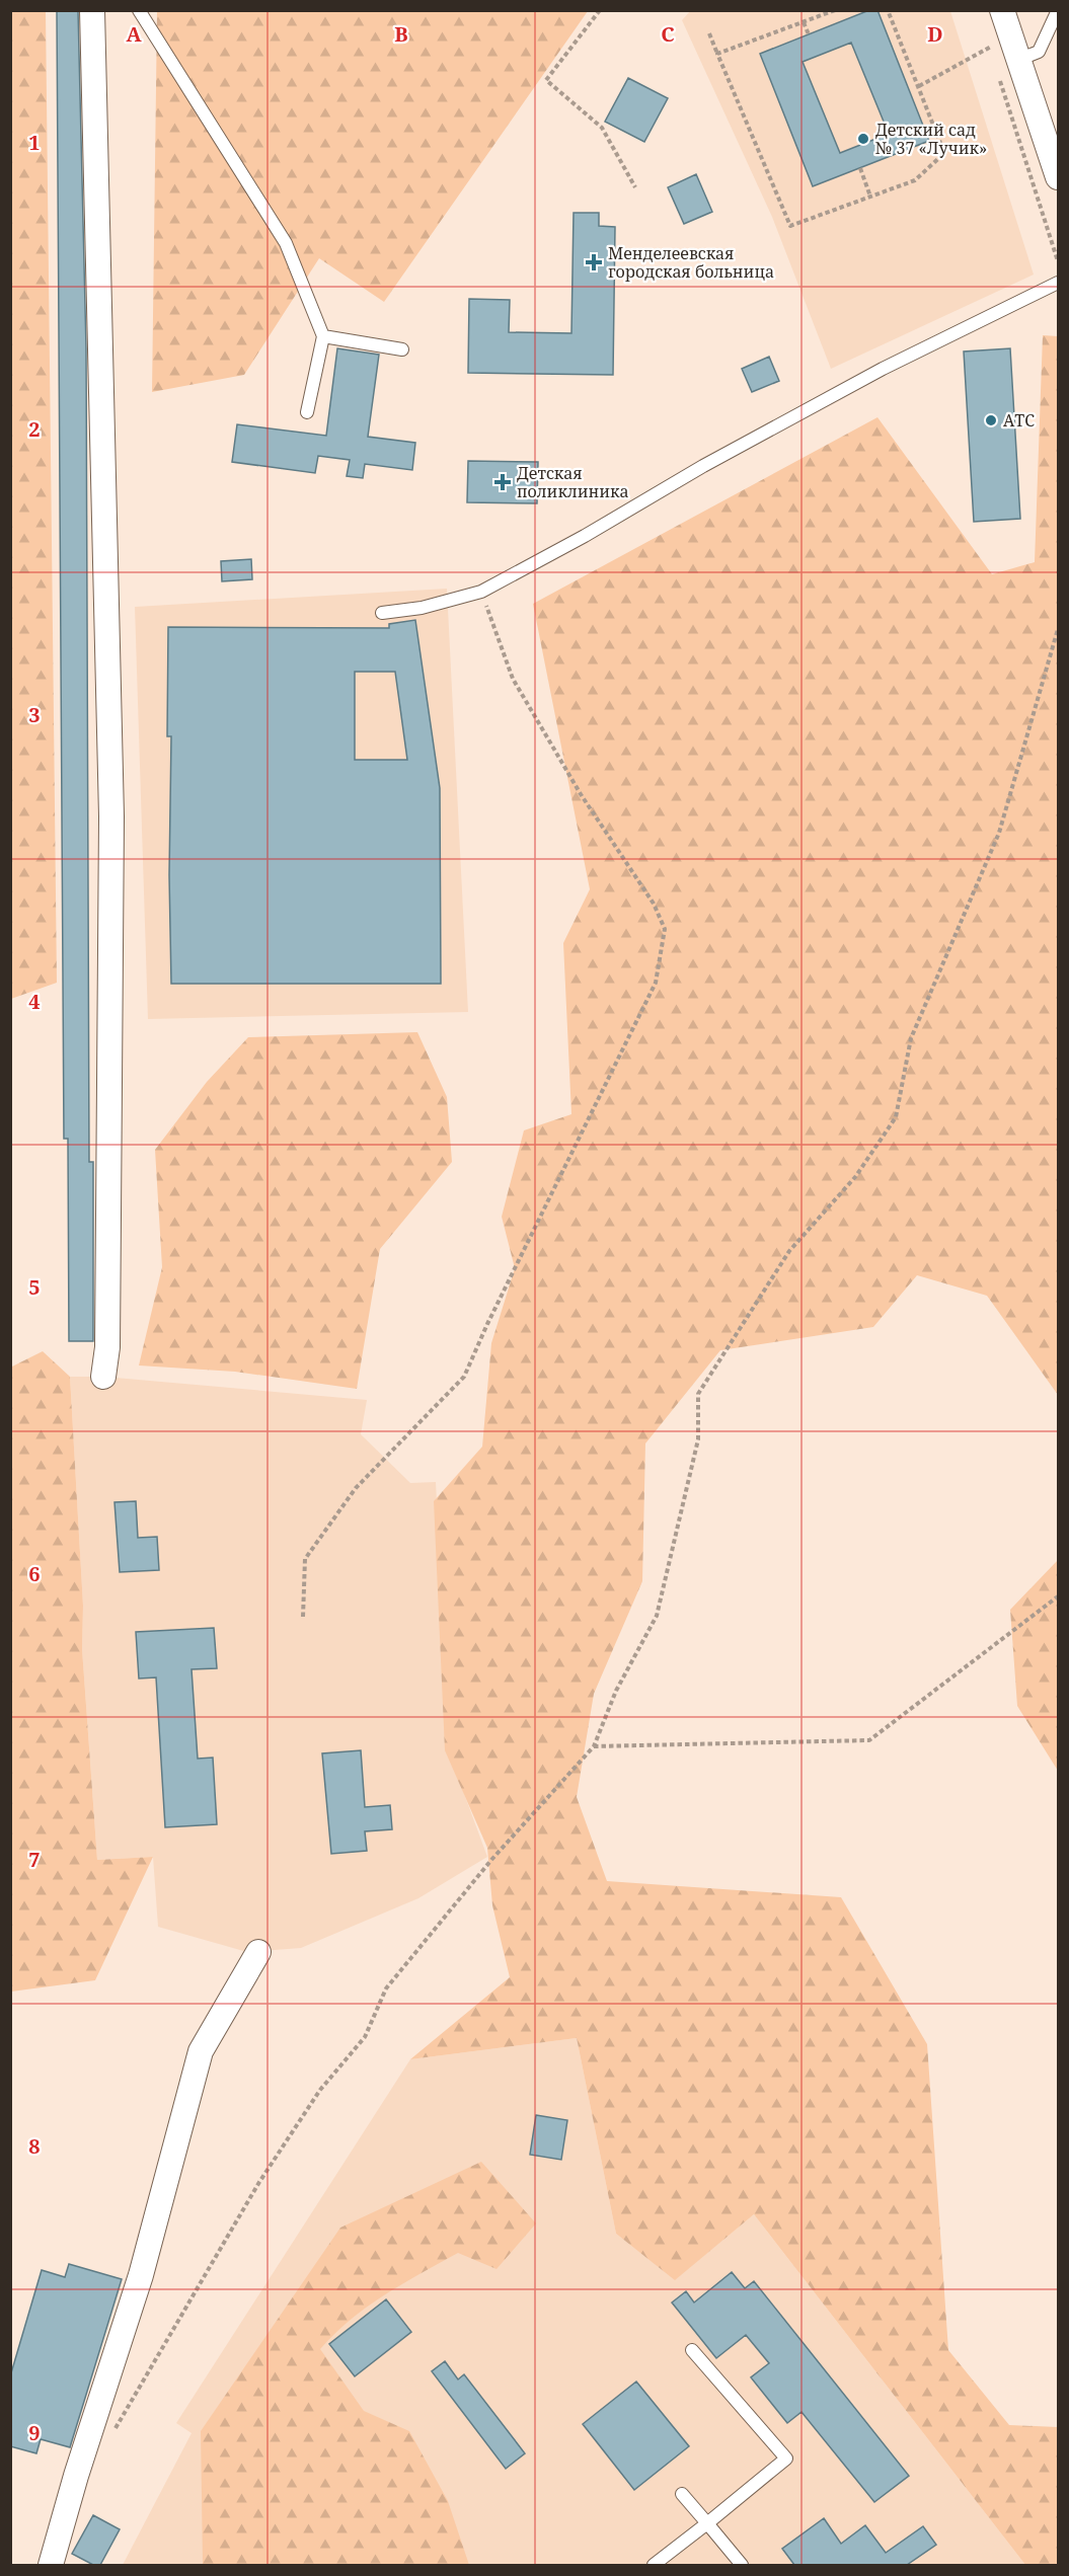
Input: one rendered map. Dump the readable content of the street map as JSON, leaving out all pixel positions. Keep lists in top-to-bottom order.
{
  "places": {
    "other": ["Детский сад № 37 «Лучик»", "АТС"],
    "health": ["Менделеевская городская больница", "Детская поликлиника"]
  },
  "grid": {
    "columns": [
      "A",
      "B",
      "C",
      "D"
    ],
    "rows": [
      "1",
      "2",
      "3",
      "4",
      "5",
      "6",
      "7",
      "8",
      "9"
    ]
  }
}
